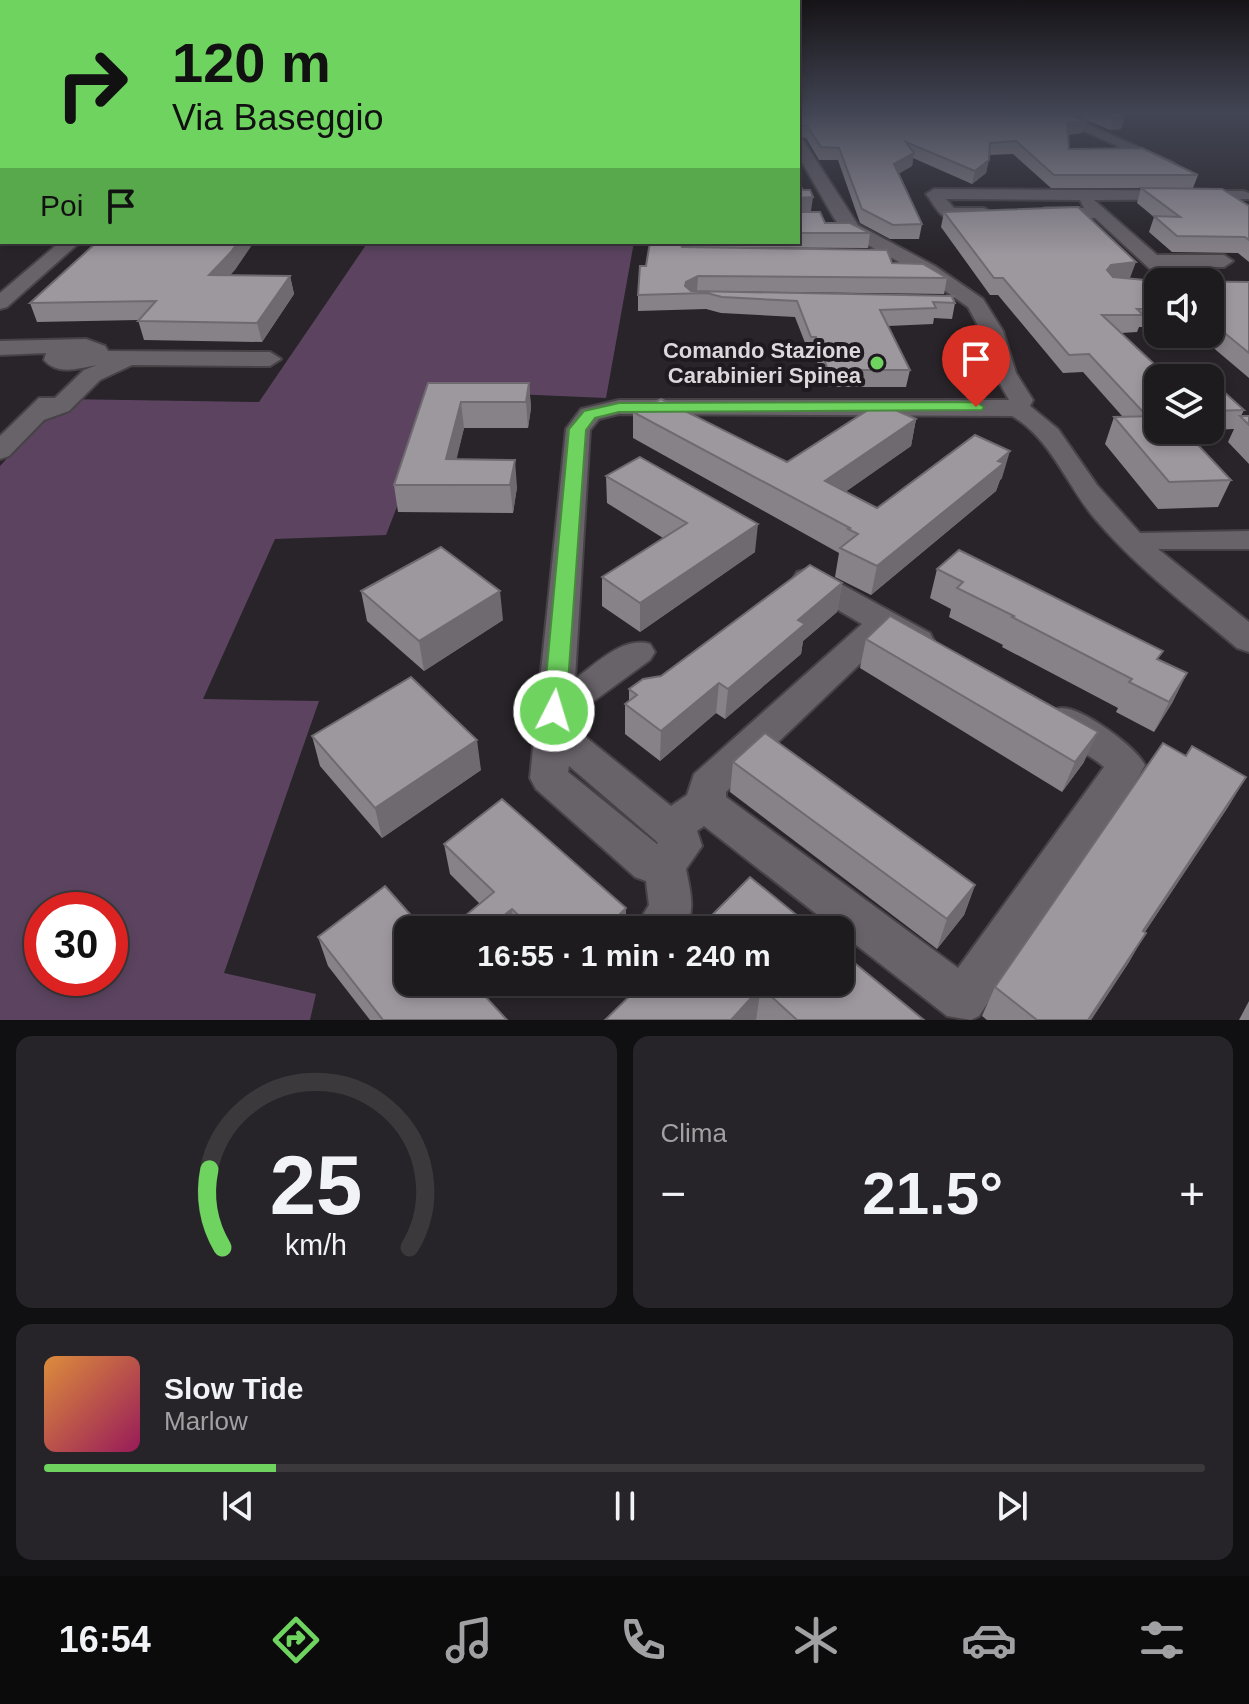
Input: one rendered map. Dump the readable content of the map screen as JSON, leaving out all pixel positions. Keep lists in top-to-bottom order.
{
  "places": ["Comando Stazione Carabinieri Spinea"],
  "page": {
    "turn": ["120 m", "Via Baseggio"],
    "then": "Poi",
    "limit": "30",
    "trip": "16:55 · 1 min · 240 m",
    "tile": "Clima",
    "heat": ["−", "21.5°", "+"],
    "song": ["Slow Tide", "Marlow"],
    "tabs": "16:54",
    "gauge": ["25", "km/h"]
  }
}
